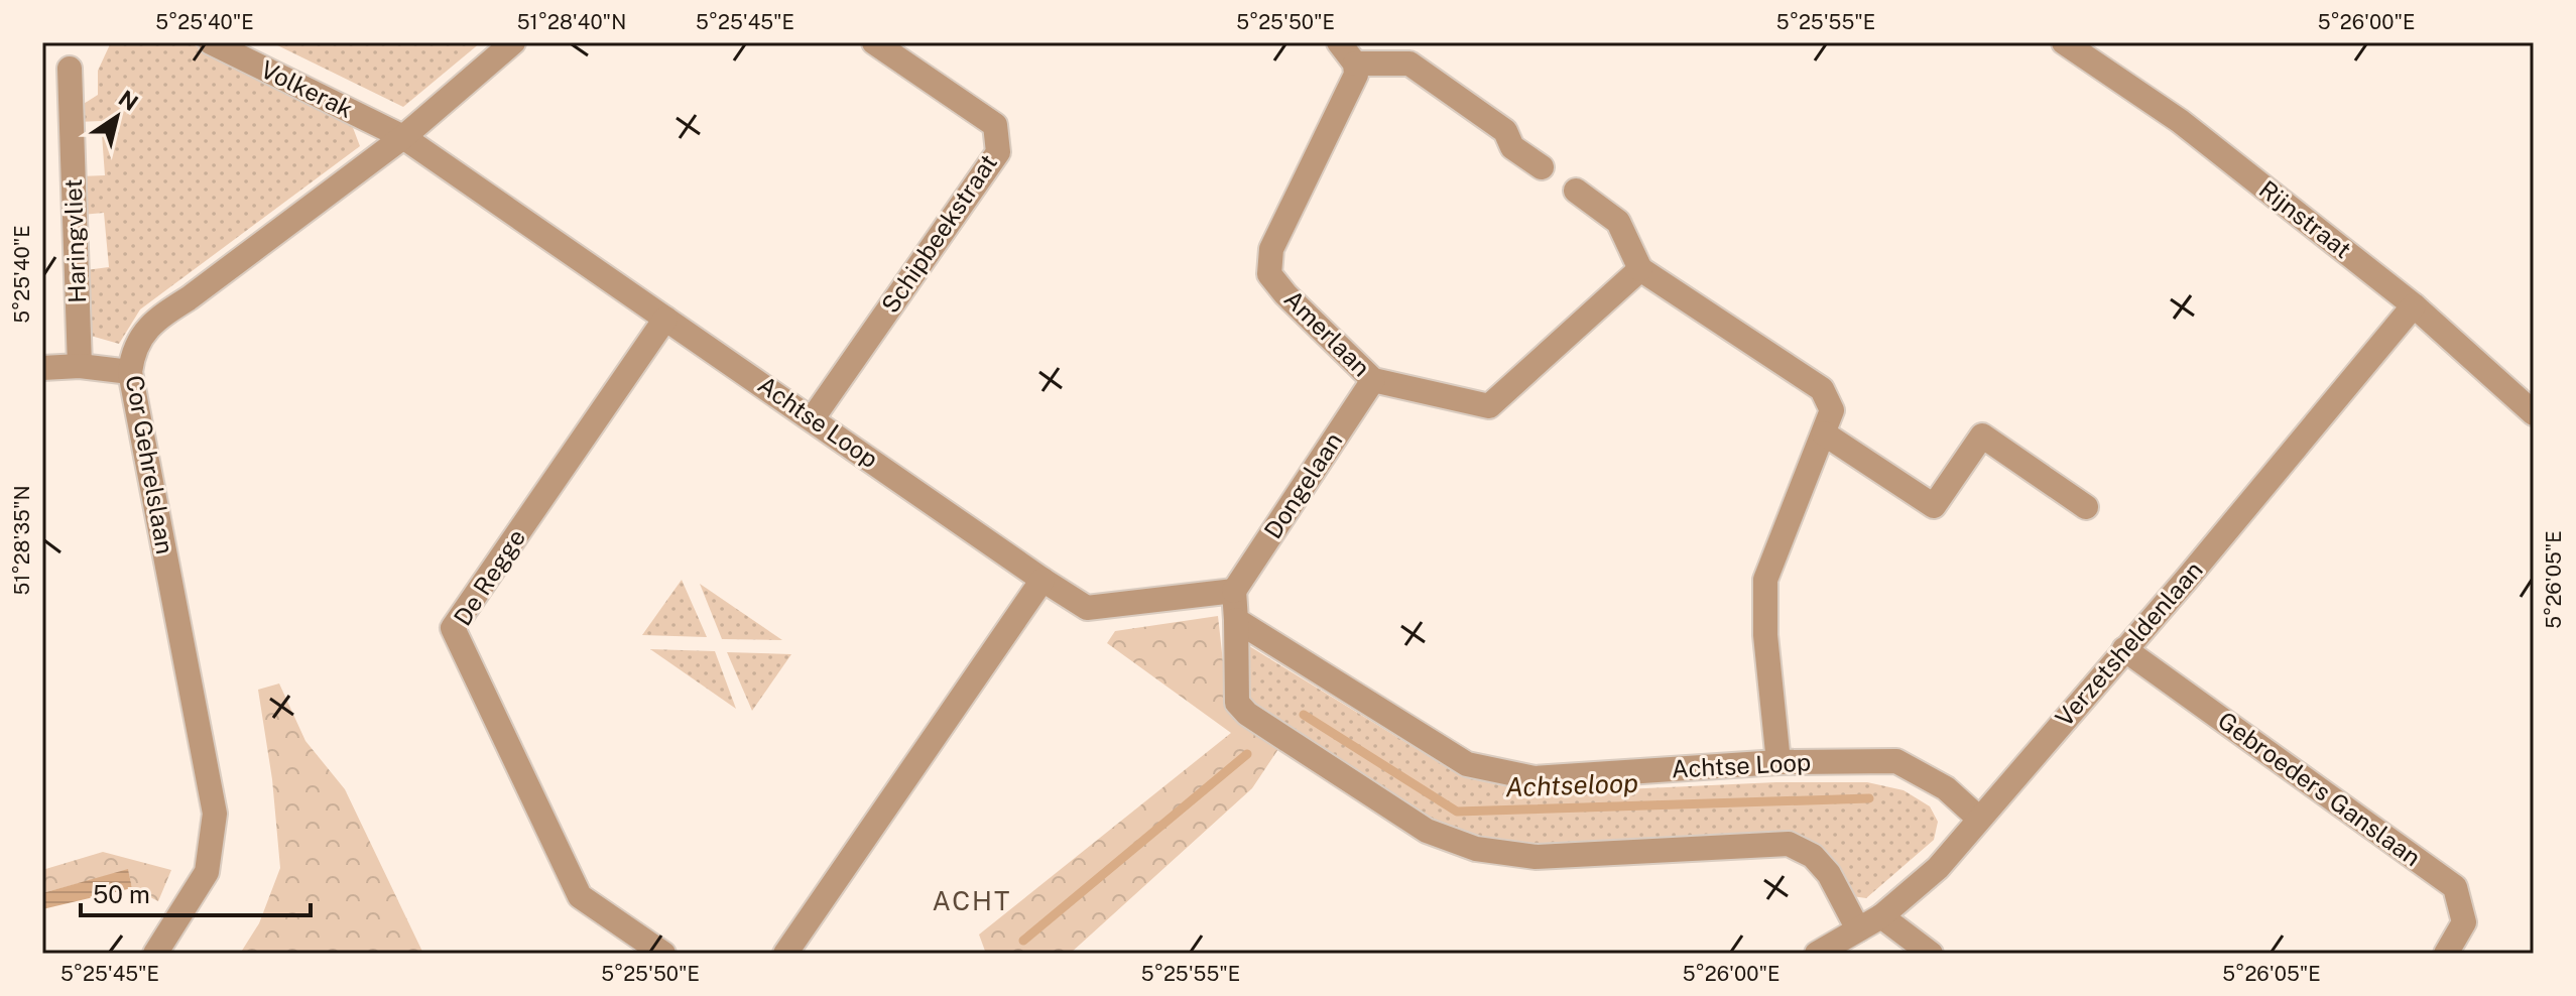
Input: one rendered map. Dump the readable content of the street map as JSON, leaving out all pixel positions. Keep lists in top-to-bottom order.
{
  "streets": {
    "street": [
      "Volkerak",
      "Rijnstraat",
      "Schipbeekstraat",
      "Haringvliet",
      "Amerlaan",
      "Achtse Loop",
      "Cor Gehrelslaan",
      "Dongelaan",
      "De Regge",
      "Verzetsheldenlaan",
      "Gebroeders Ganslaan"
    ]
  },
  "crossings": [
    ["Volkerak", "Achtse Loop"],
    ["Volkerak", "Cor Gehrelslaan"],
    ["Rijnstraat", "Verzetsheldenlaan"],
    ["Schipbeekstraat", "Achtse Loop"],
    ["Amerlaan", "Dongelaan"],
    ["Achtse Loop", "Cor Gehrelslaan"],
    ["Achtse Loop", "Dongelaan"],
    ["Achtse Loop", "De Regge"],
    ["Achtse Loop", "Verzetsheldenlaan"],
    ["Verzetsheldenlaan", "Gebroeders Ganslaan"]
  ],
  "districts": ["ACHT"],
  "water": ["Achtseloop"],
  "scale_bar": "50 m",
  "north": "top right",
  "coordinates": [
    "5°25'40\"E",
    "51°28'40\"N",
    "5°25'45\"E",
    "5°25'50\"E",
    "5°25'55\"E",
    "5°26'00\"E",
    "51°28'35\"N",
    "5°26'05\"E"
  ]
}
